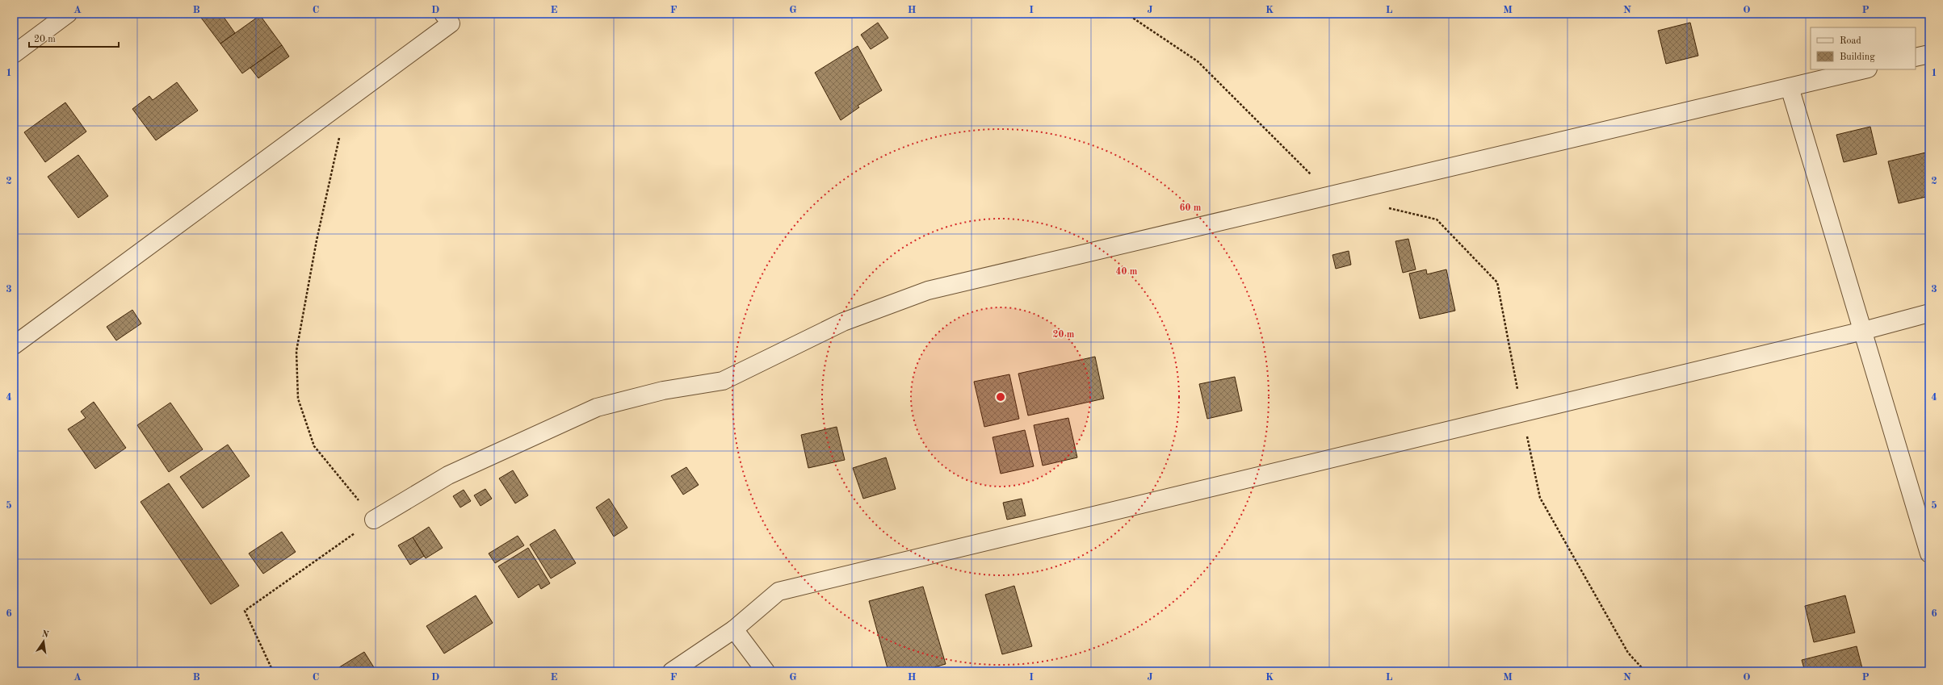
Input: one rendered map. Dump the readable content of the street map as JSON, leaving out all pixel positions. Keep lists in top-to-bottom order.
{
  "legend": ["Road", "Building"],
  "scale_bar": "20 m",
  "north": "top",
  "grid": {
    "columns": [
      "A",
      "B",
      "C",
      "D",
      "E",
      "F",
      "G",
      "H",
      "I",
      "J",
      "K",
      "L",
      "M",
      "N",
      "O",
      "P"
    ],
    "rows": [
      "1",
      "2",
      "3",
      "4",
      "5",
      "6"
    ]
  },
  "rings": ["60 m", "40 m", "20 m"]
}
